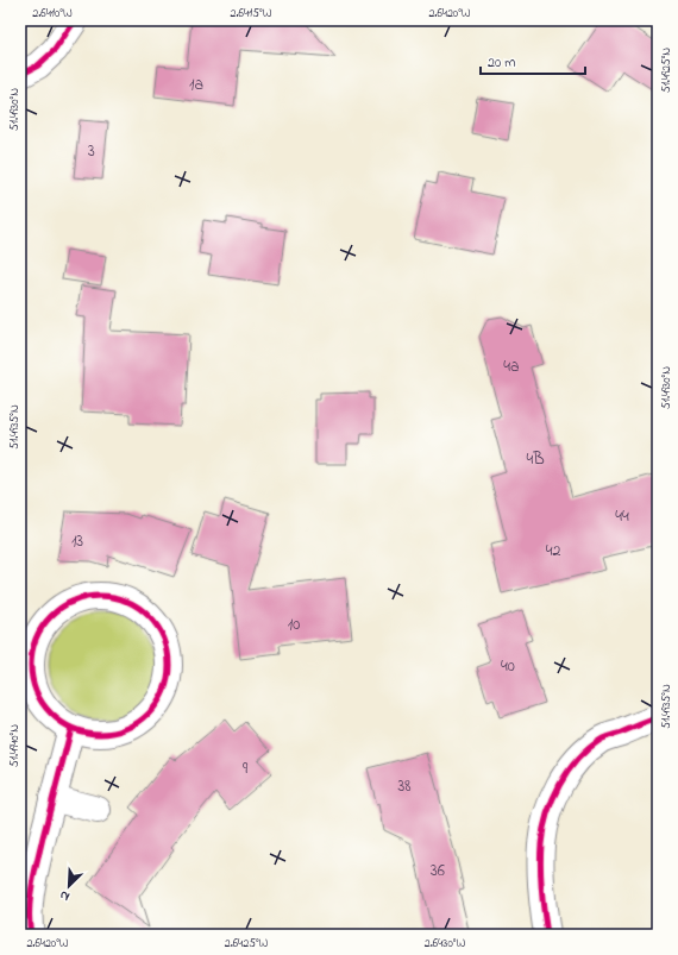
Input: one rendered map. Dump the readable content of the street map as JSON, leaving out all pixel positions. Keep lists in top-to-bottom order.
{
  "house_numbers": [
    "1a",
    "3",
    "4a",
    "4B",
    "44",
    "13",
    "42",
    "10",
    "40",
    "9",
    "38",
    "36"
  ],
  "scale_bar": "20 m",
  "north": "bottom left",
  "coordinates": [
    "2.6410°W",
    "2.6415°W",
    "2.6420°W",
    "51.4925°N",
    "51.4930°N",
    "51.4935°N",
    "51.4940°N",
    "2.6425°W",
    "2.6430°W"
  ]
}
